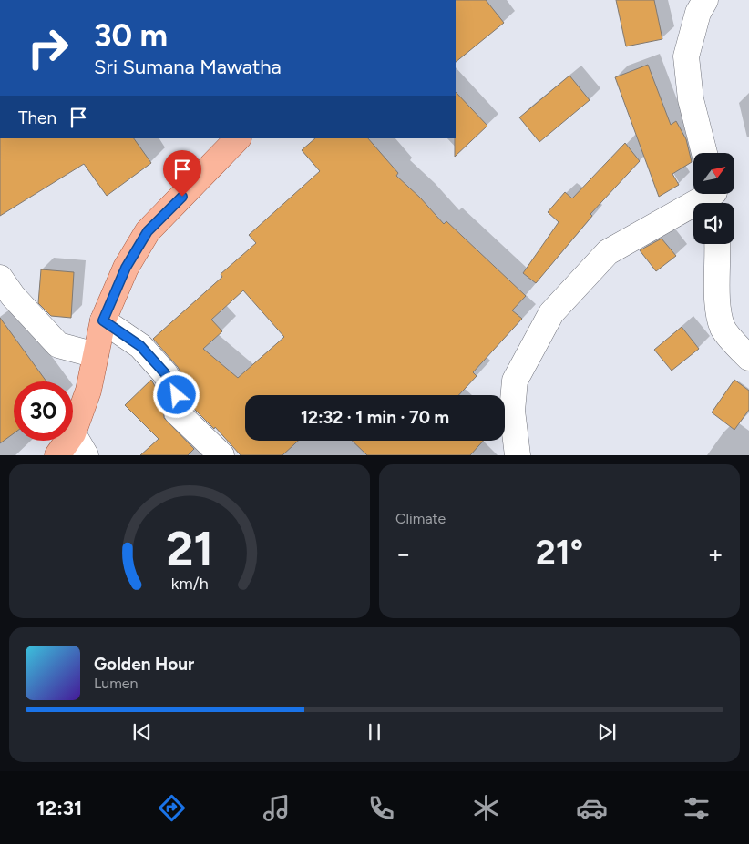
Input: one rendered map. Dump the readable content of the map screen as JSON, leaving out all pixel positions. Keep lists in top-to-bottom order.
{
  "north": "top right",
  "page": {
    "turn": ["30 m", "Sri Sumana Mawatha"],
    "then": "Then",
    "limit": "30",
    "trip": "12:32 · 1 min · 70 m",
    "tile": "Climate",
    "heat": ["−", "21°", "+"],
    "song": ["Golden Hour", "Lumen"],
    "tabs": "12:31",
    "gauge": ["21", "km/h"]
  }
}
